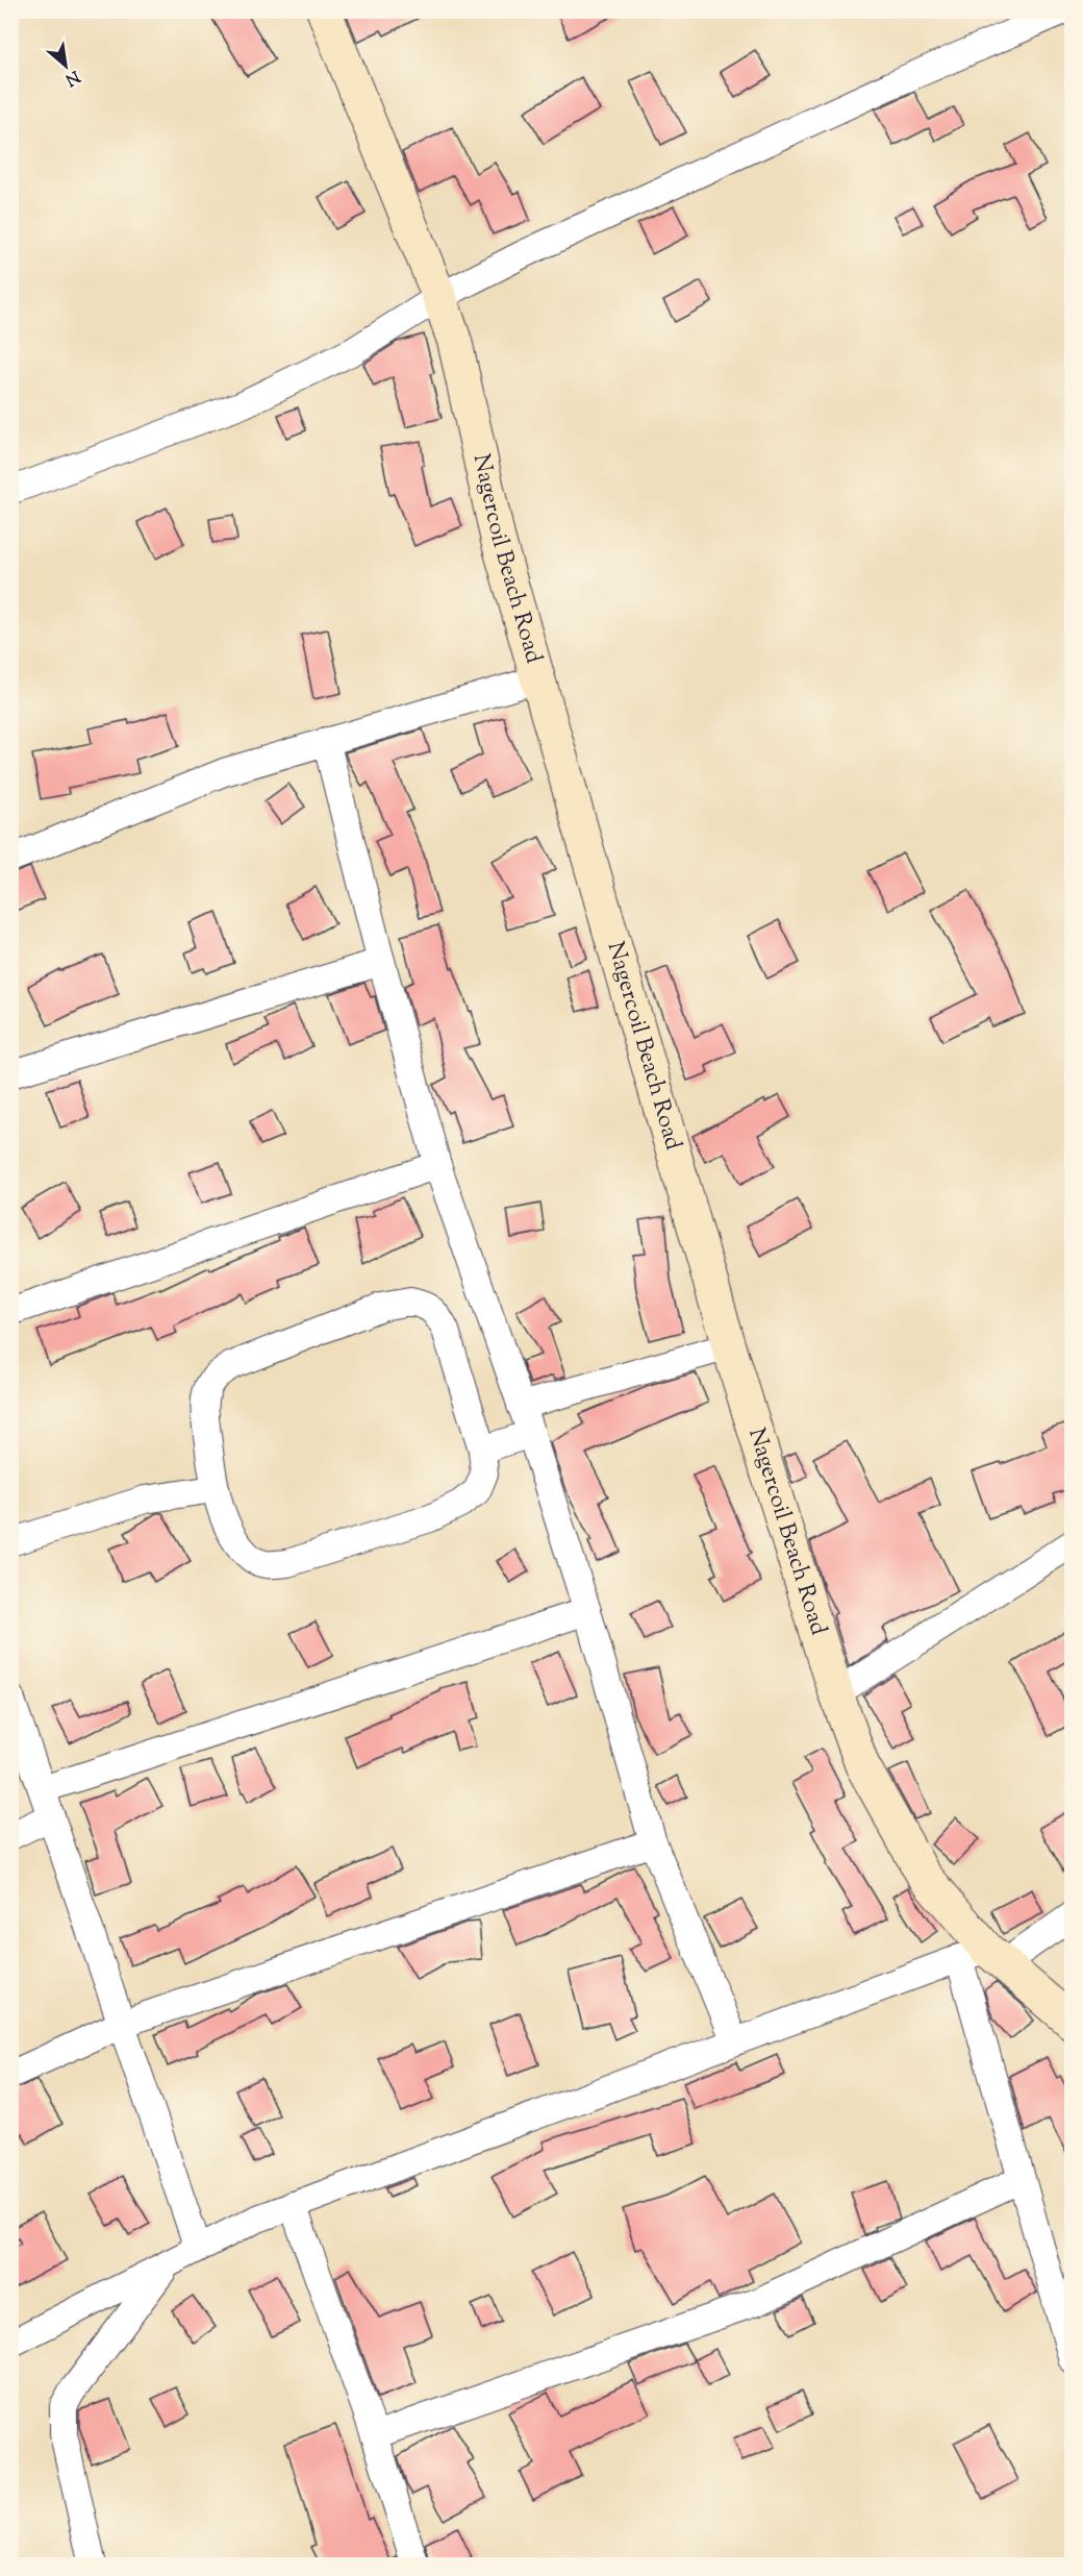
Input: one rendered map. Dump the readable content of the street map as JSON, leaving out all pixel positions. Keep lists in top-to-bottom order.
{
  "streets": {
    "main road": ["Nagercoil Beach Road"]
  },
  "north": "bottom right"
}
